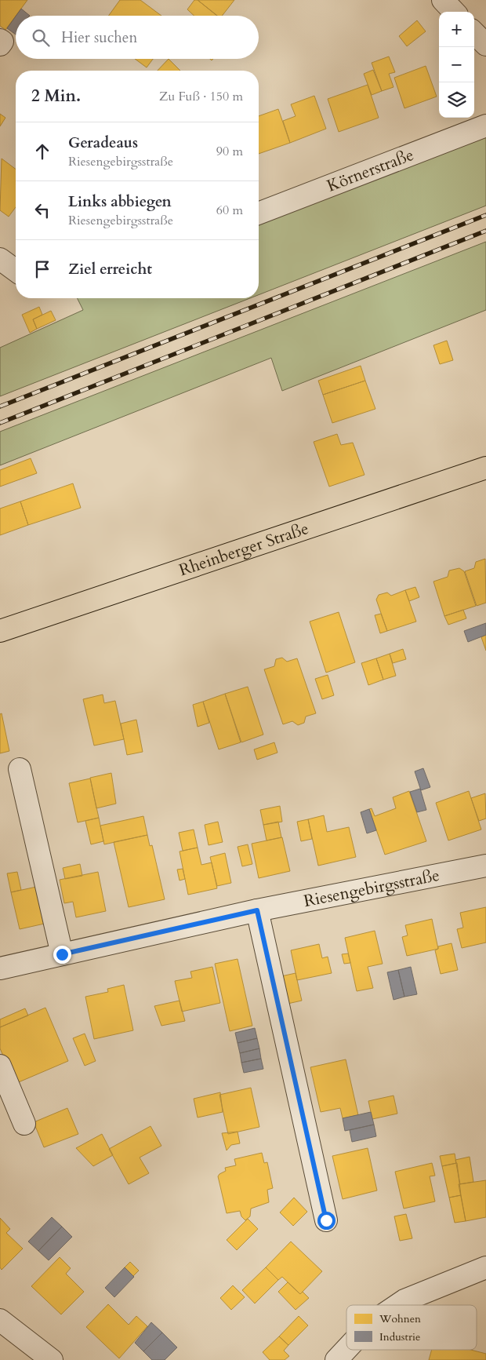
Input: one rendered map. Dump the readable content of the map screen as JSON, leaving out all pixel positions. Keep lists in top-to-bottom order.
{
  "streets": {
    "main road": ["Rheinberger Straße"],
    "street": ["Körnerstraße", "Riesengebirgsstraße"]
  },
  "legend": ["Wohnen", "Industrie"],
  "page": {
    "map_buttons": ["+", "−"],
    "search": "Hier suchen",
    "heading": ["2 Min.", "Zu Fuß · 150 m"],
    "list": [
      ["Geradeaus", "Riesengebirgsstraße", "90 m"],
      ["Links abbiegen", "Riesengebirgsstraße", "60 m"],
      "Ziel erreicht"
    ]
  }
}
